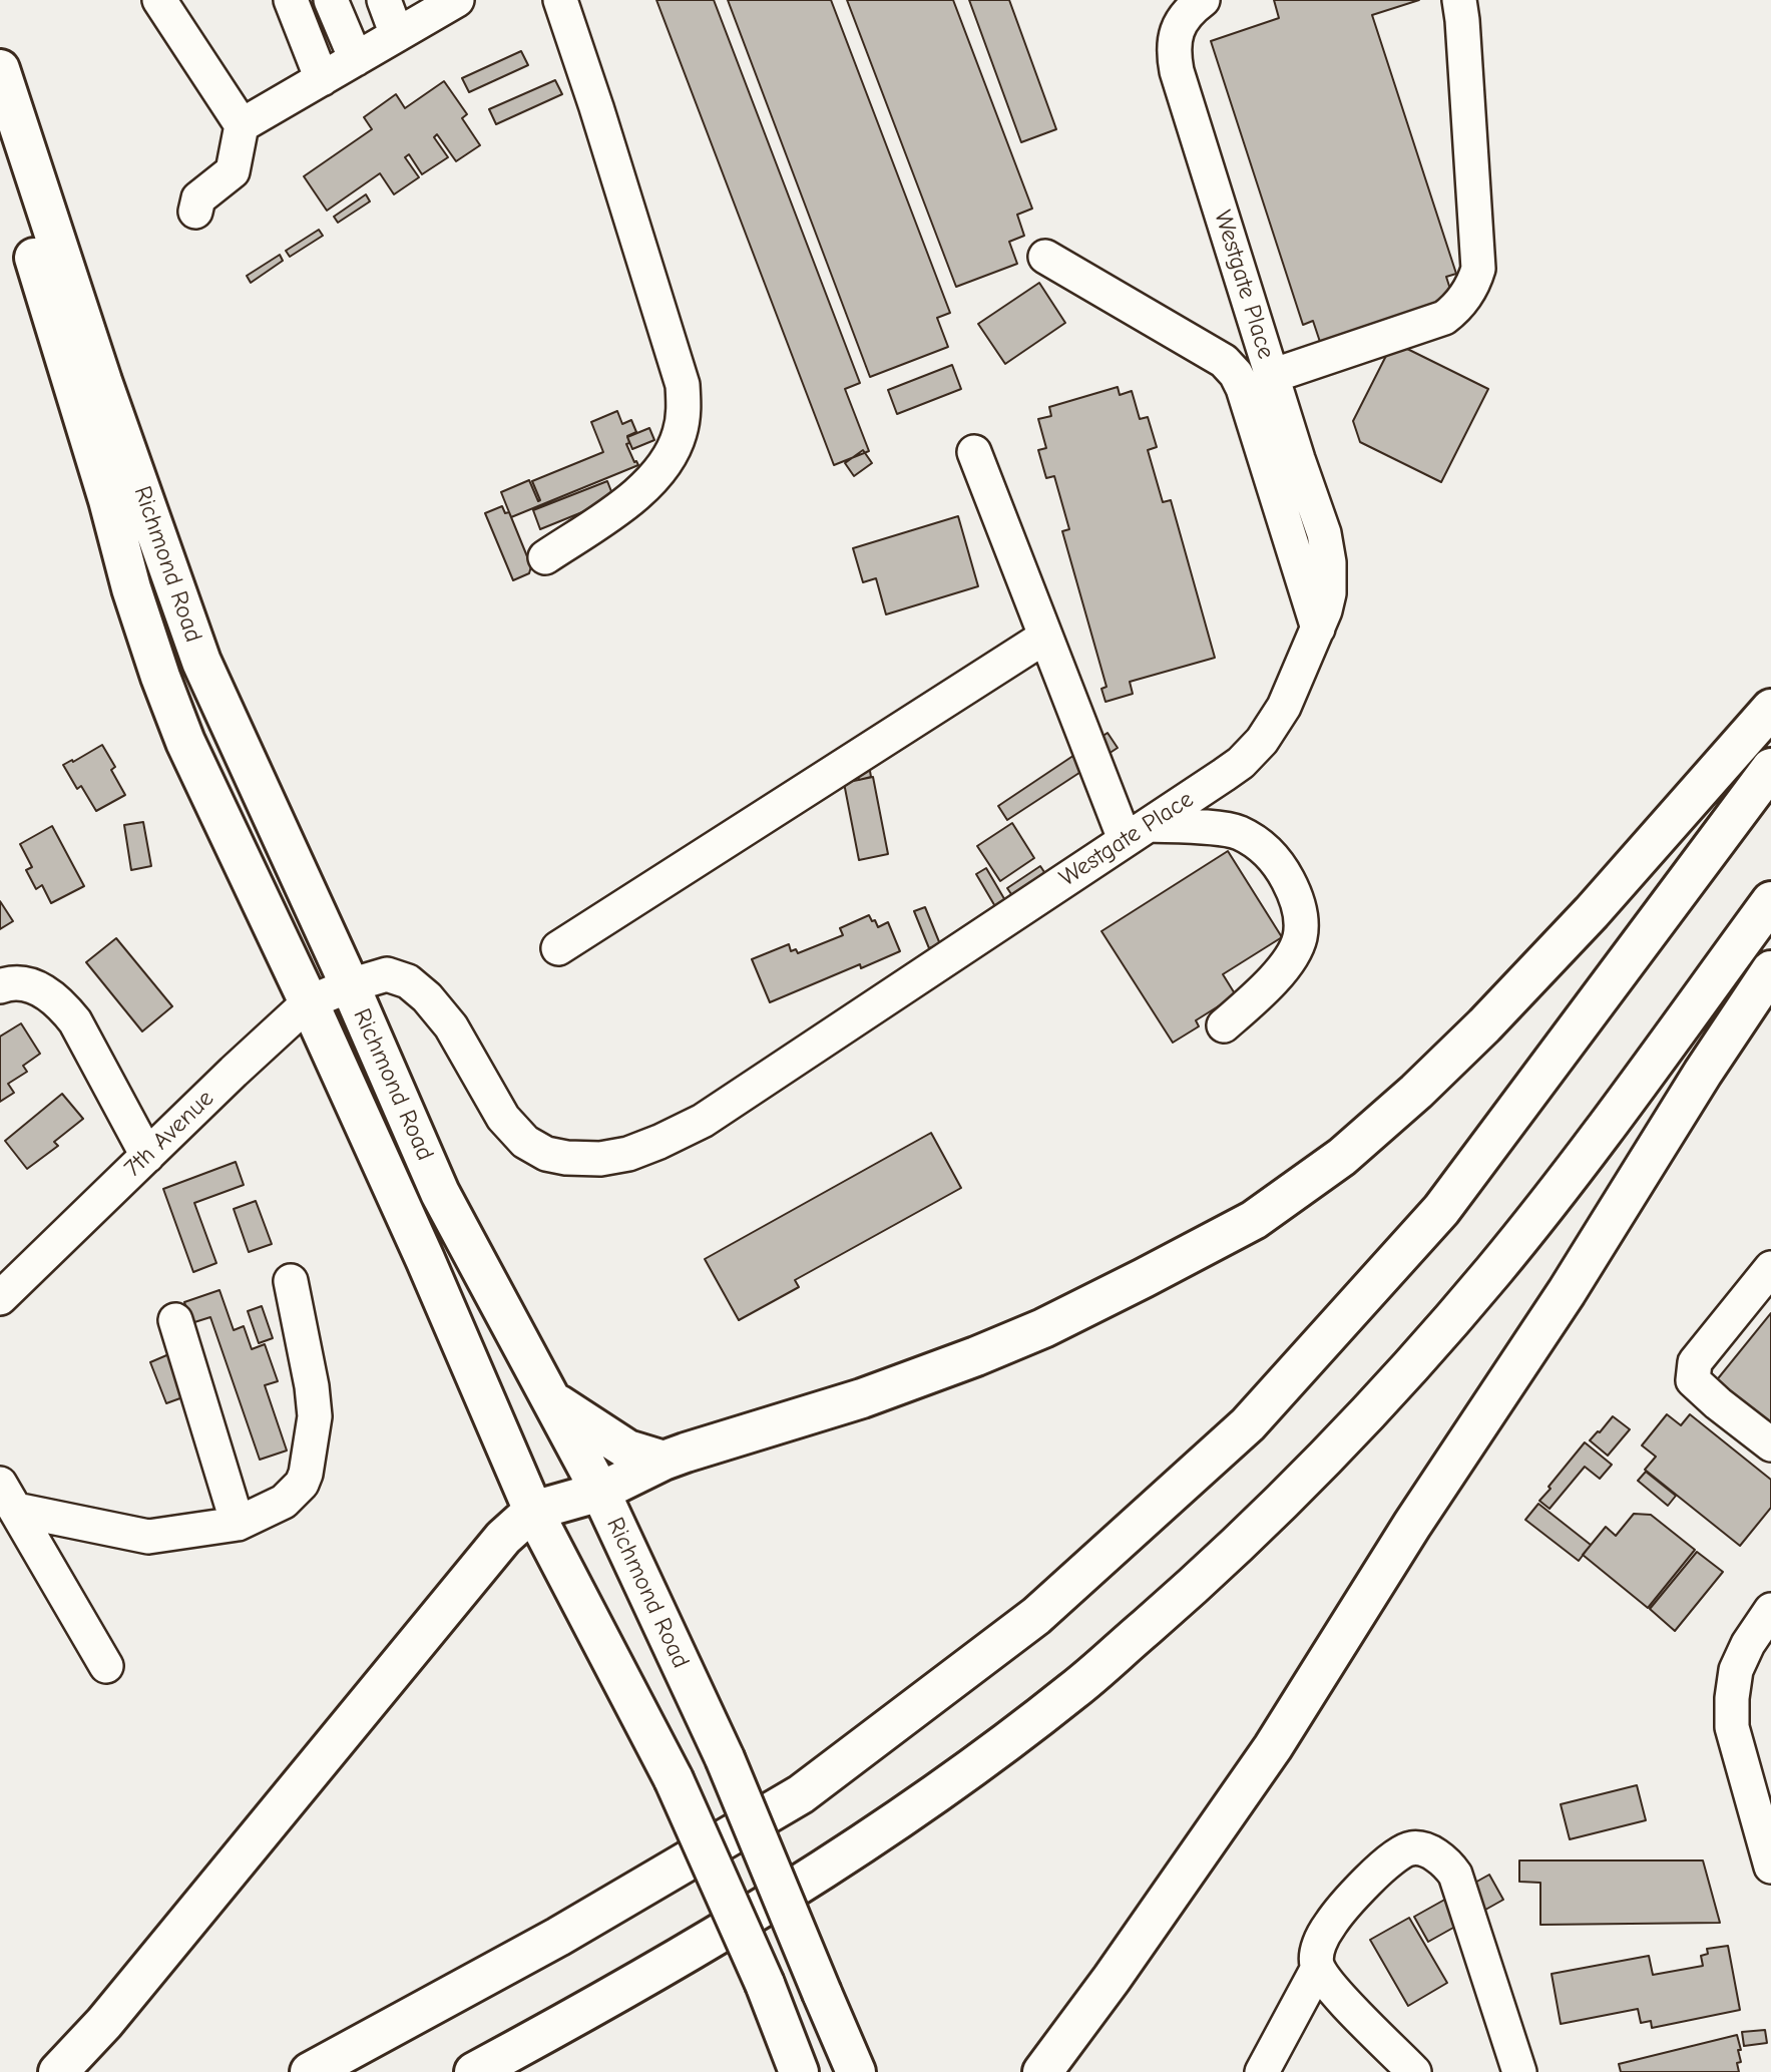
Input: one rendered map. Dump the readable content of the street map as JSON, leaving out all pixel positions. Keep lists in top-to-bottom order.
{
  "streets": {
    "highway": ["Richmond Road"],
    "street": ["Westgate Place", "7th Avenue"]
  },
  "crossings": [
    ["Westgate Place", "Richmond Road"],
    ["Westgate Place", "7th Avenue"],
    ["Richmond Road", "7th Avenue"]
  ]
}
